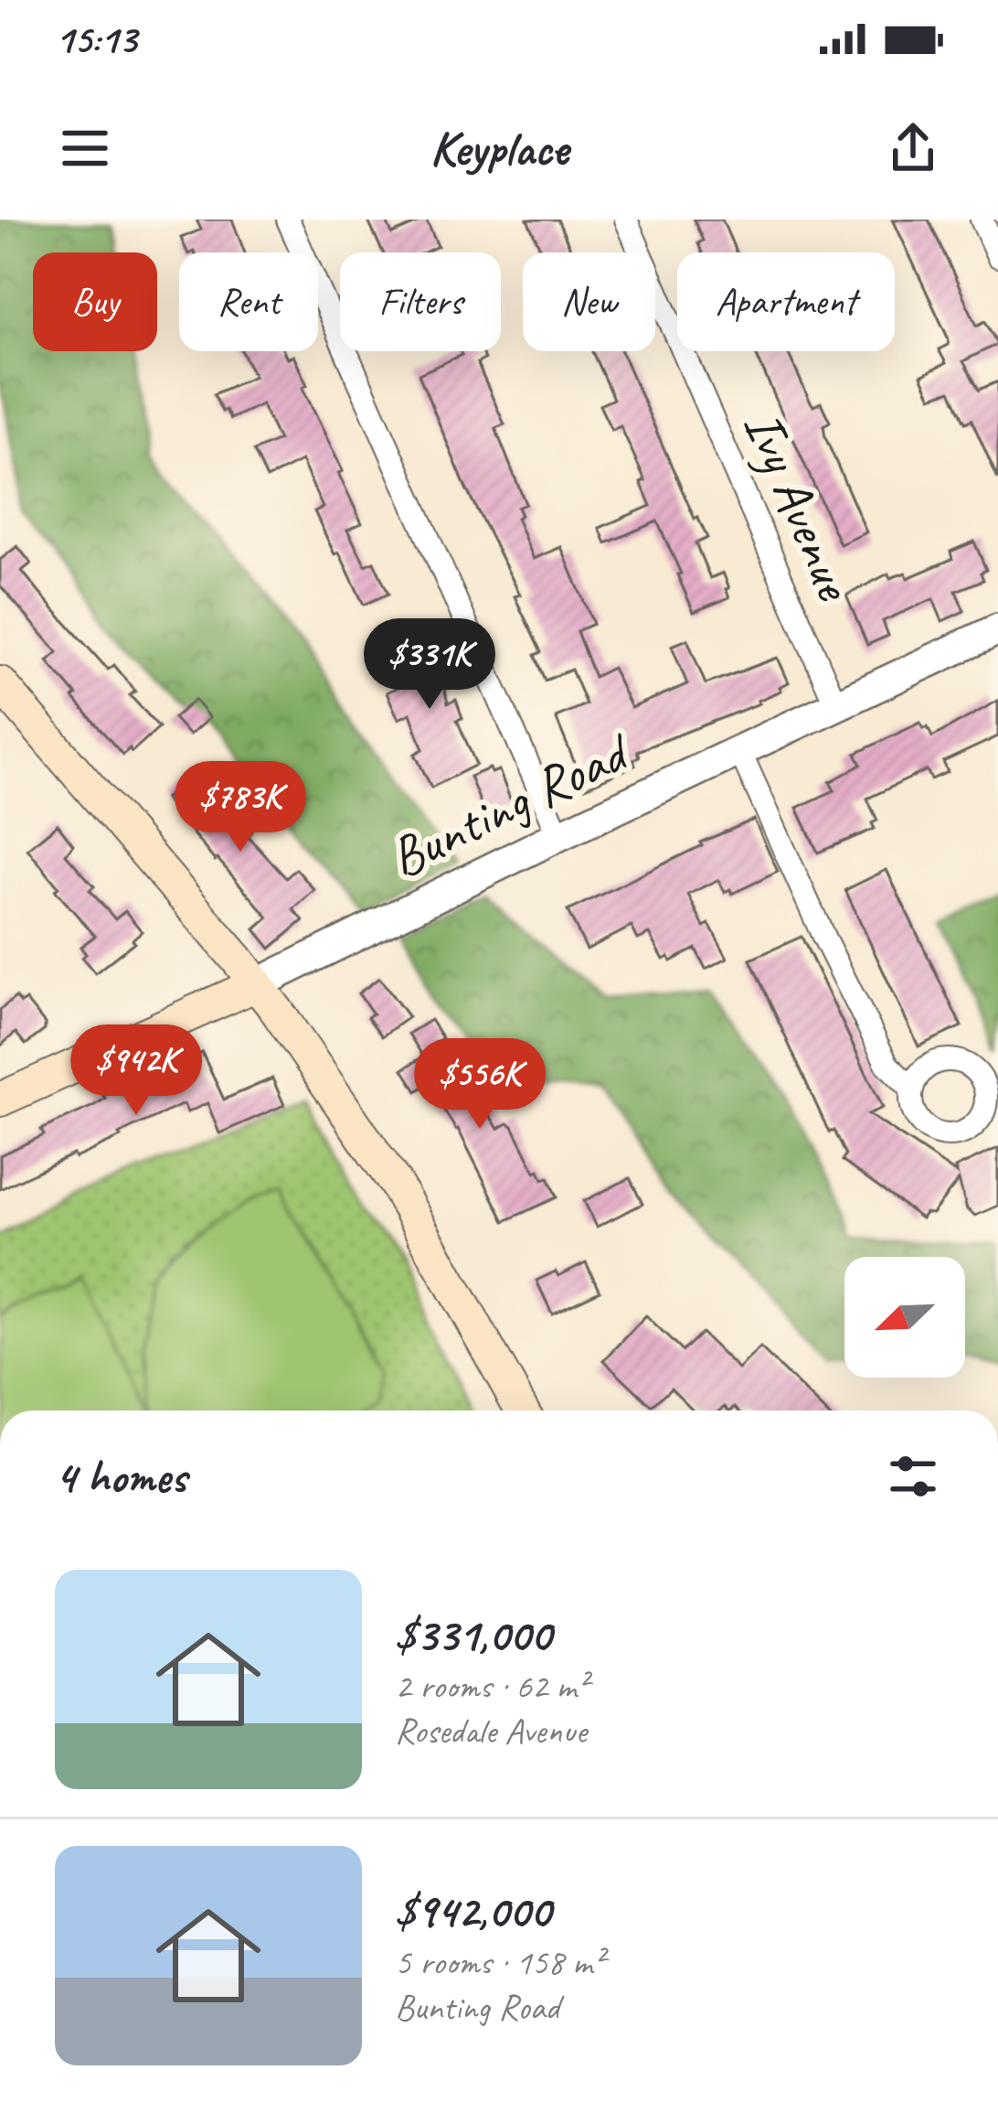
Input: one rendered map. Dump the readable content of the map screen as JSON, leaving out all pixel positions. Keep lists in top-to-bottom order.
{
  "streets": {
    "main road": ["Bunting Road"],
    "street": ["Ivy Avenue"]
  },
  "crossings": [
    ["Ivy Avenue", "Bunting Road"]
  ],
  "north": "bottom left",
  "page": {
    "status": "15:13",
    "header": "Keyplace",
    "chip": [
      "Buy",
      "Rent",
      "Filters",
      "New",
      "Apartment"
    ],
    "price": [
      "$331K",
      "$783K",
      "$942K",
      "$556K"
    ],
    "heading": "4 homes",
    "list": [
      {
        "name": "$331,000",
        "note": "2 rooms · 62 m² · Rosedale Avenue"
      },
      {
        "name": "$942,000",
        "note": "5 rooms · 158 m² · Bunting Road"
      }
    ]
  }
}
